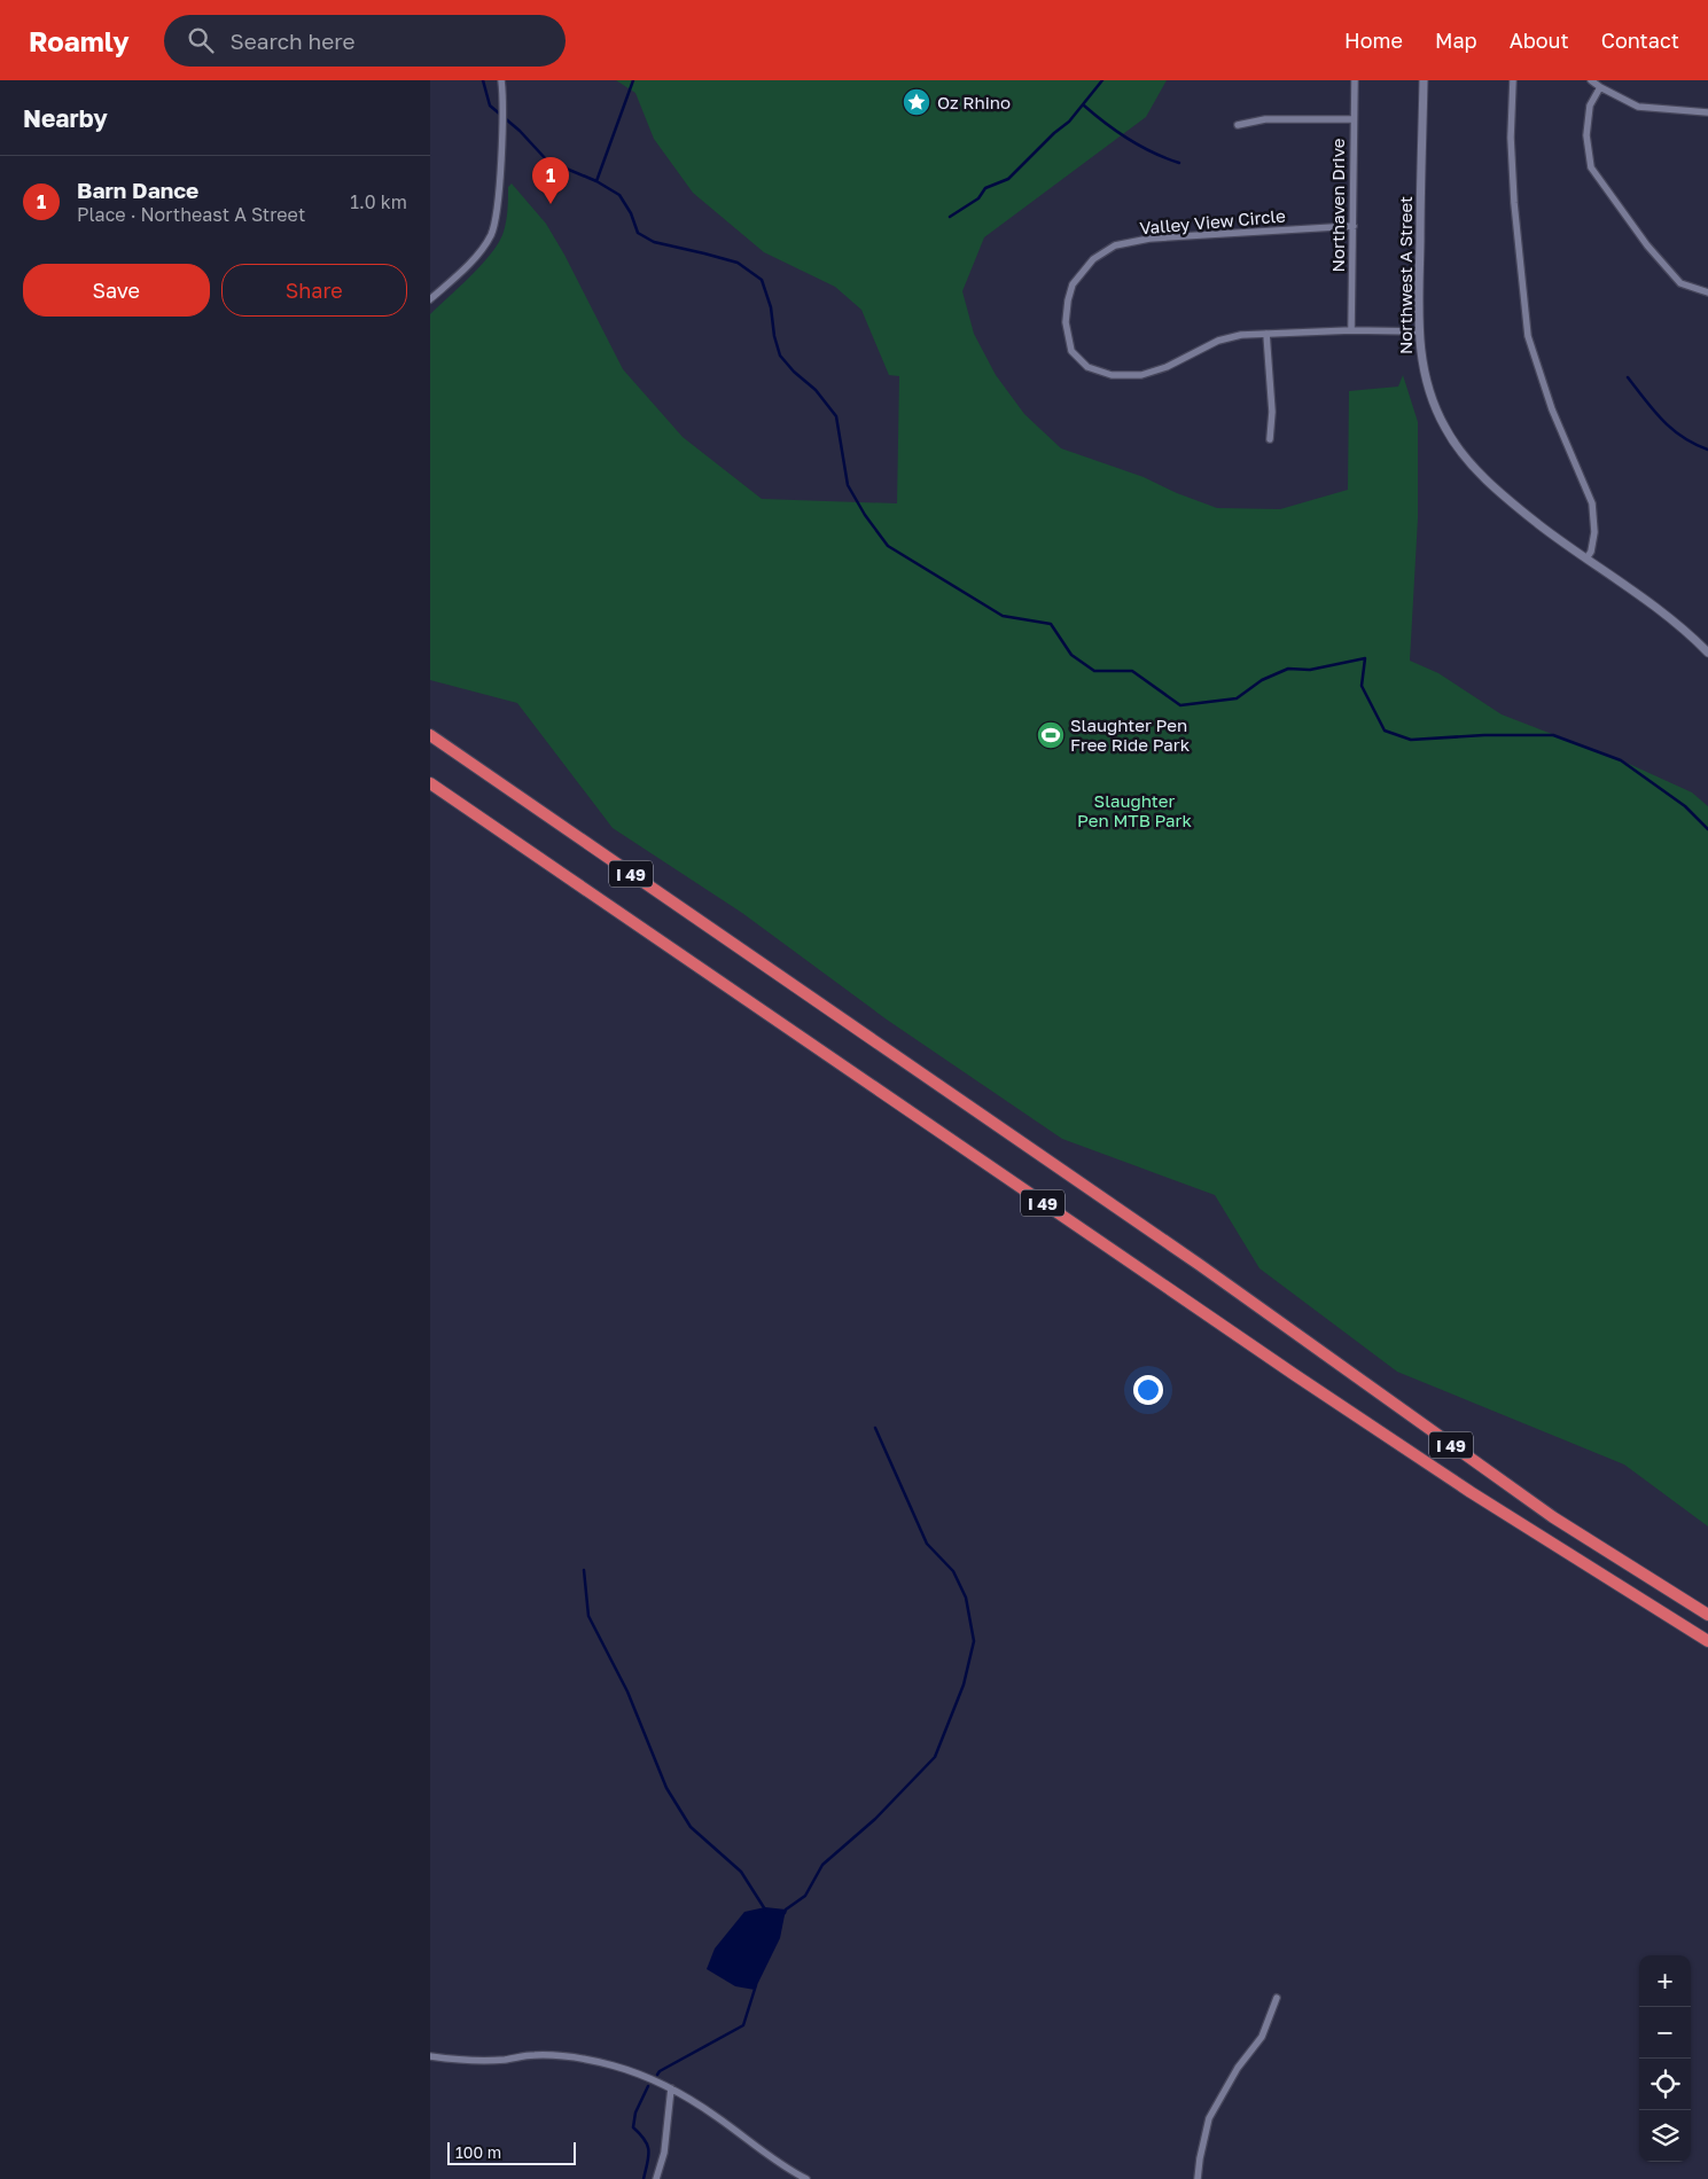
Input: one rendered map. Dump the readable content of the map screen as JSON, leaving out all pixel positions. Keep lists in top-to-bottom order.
{
  "streets": {
    "highway": ["I 49"],
    "street": ["Northaven Drive", "Valley View Circle", "Northwest A Street"]
  },
  "crossings": [
    ["Northaven Drive", "Valley View Circle"],
    ["Valley View Circle", "Northwest A Street"]
  ],
  "parks": ["Slaughter Pen MTB Park"],
  "places": {
    "place": ["Oz Rhino"],
    "sports": ["Slaughter Pen Free Ride Park"]
  },
  "scale_bar": "100 m",
  "page": {
    "header": "Roamly",
    "search": "Search here",
    "nav": [
      "Home",
      "Map",
      "About",
      "Contact"
    ],
    "heading": "Nearby",
    "list": [
      {
        "mark": "1",
        "name": "Barn Dance",
        "note": "Place · Northeast A Street",
        "value": "1.0 km"
      }
    ],
    "pins": "1",
    "buttons": ["Save", "Share"],
    "map_buttons": ["+", "−"],
    "scale": "100 m"
  }
}
